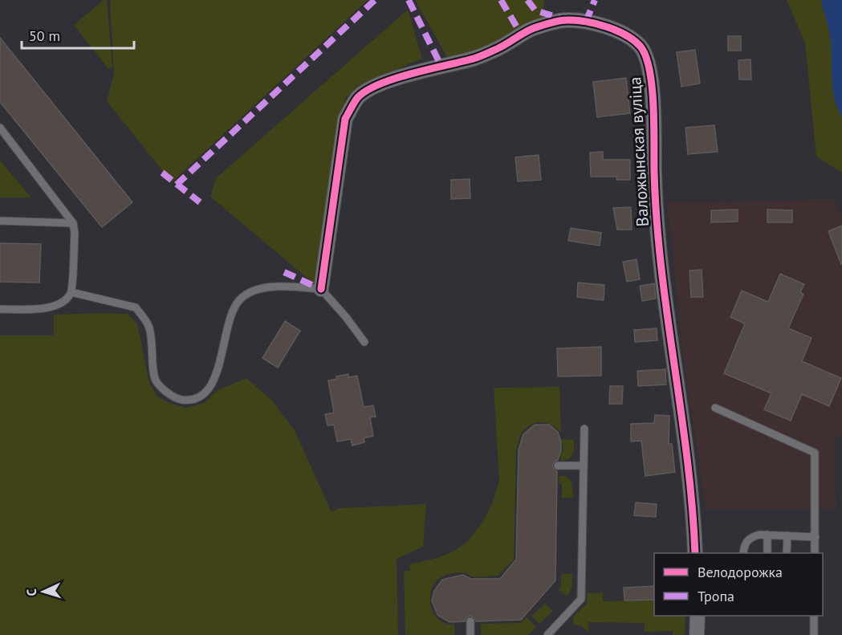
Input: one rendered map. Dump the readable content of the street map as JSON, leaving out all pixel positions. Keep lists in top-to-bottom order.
{
  "streets": {
    "street": ["Валожынская вуліца"]
  },
  "legend": ["Велодорожка", "Тропа"],
  "scale_bar": "50 m",
  "north": "left"
}
